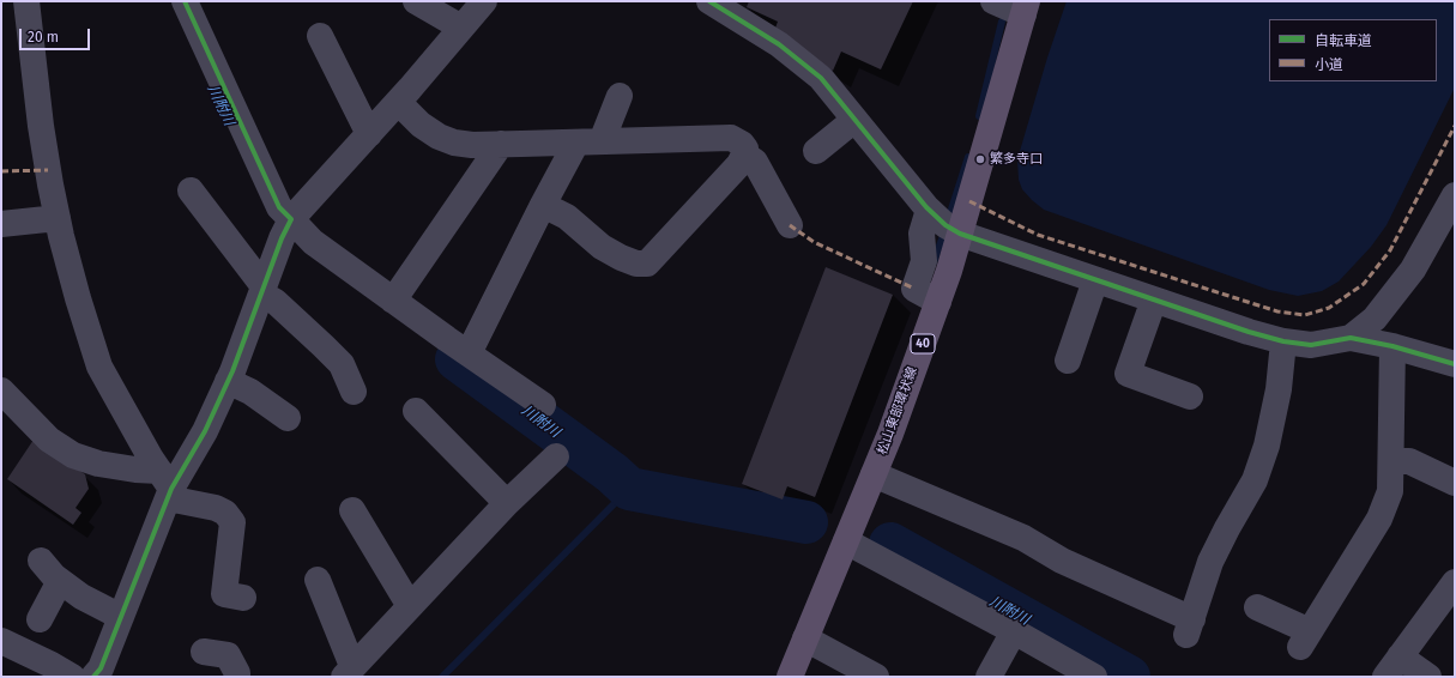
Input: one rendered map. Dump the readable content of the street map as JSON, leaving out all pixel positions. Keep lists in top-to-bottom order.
{
  "streets": {
    "main road": ["40", "松山東部環状線"]
  },
  "water": ["川附川"],
  "places": ["繁多寺口"],
  "legend": ["自転車道", "小道"],
  "scale_bar": "20 m"
}
